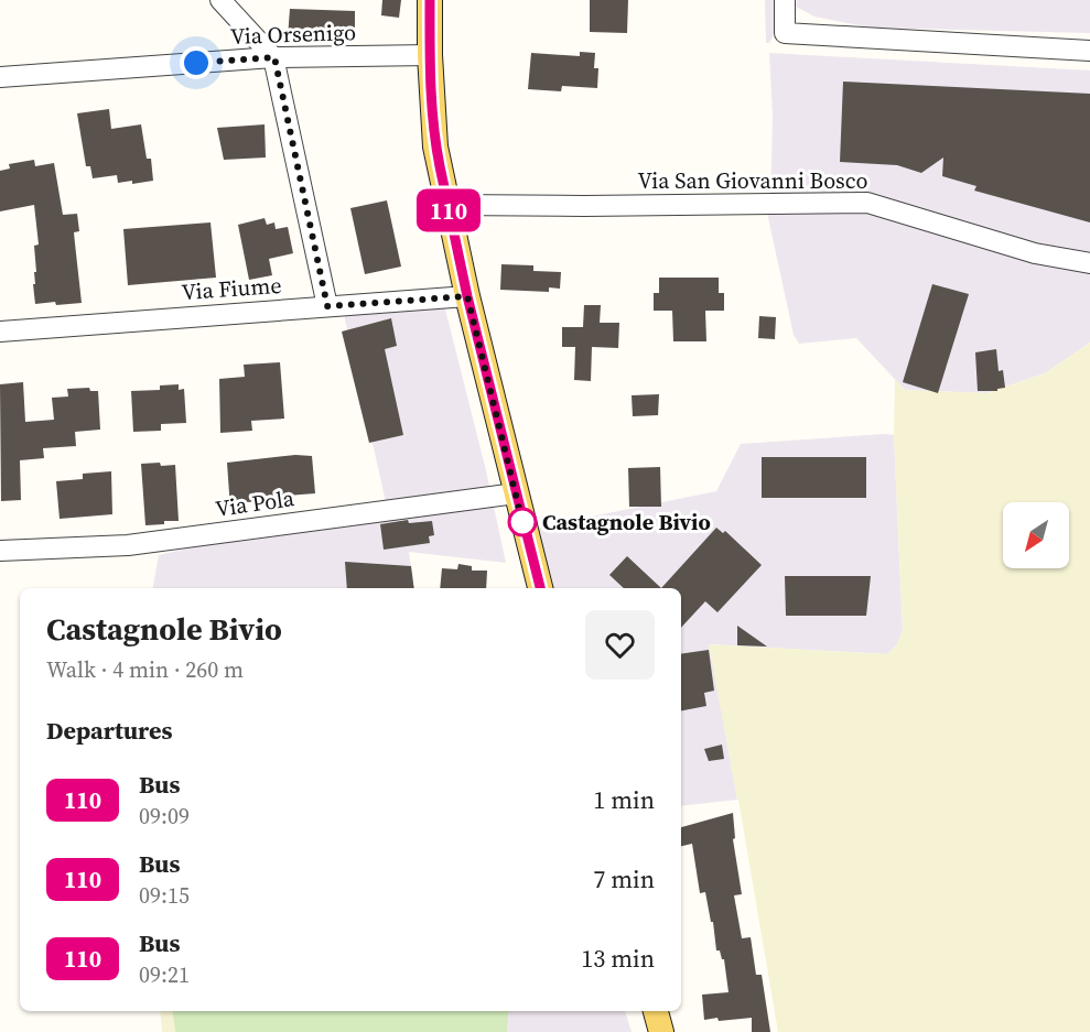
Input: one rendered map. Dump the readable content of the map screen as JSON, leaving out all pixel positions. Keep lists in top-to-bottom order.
{
  "streets": {
    "street": [
      "Via Orsenigo",
      "Via San Giovanni Bosco",
      "Via Fiume",
      "Via Pola"
    ]
  },
  "places": ["Castagnole Bivio"],
  "lines": ["bus line 110"],
  "north": "bottom left",
  "page": {
    "on_map": "110",
    "heading": [
      ["Castagnole Bivio", "Walk · 4 min · 260 m"],
      "Departures"
    ],
    "list": [
      {
        "mark": "110",
        "name": "Bus",
        "note": "09:09",
        "value": "1 min"
      },
      {
        "mark": "110",
        "name": "Bus",
        "note": "09:15",
        "value": "7 min"
      },
      {
        "mark": "110",
        "name": "Bus",
        "note": "09:21",
        "value": "13 min"
      }
    ]
  }
}
